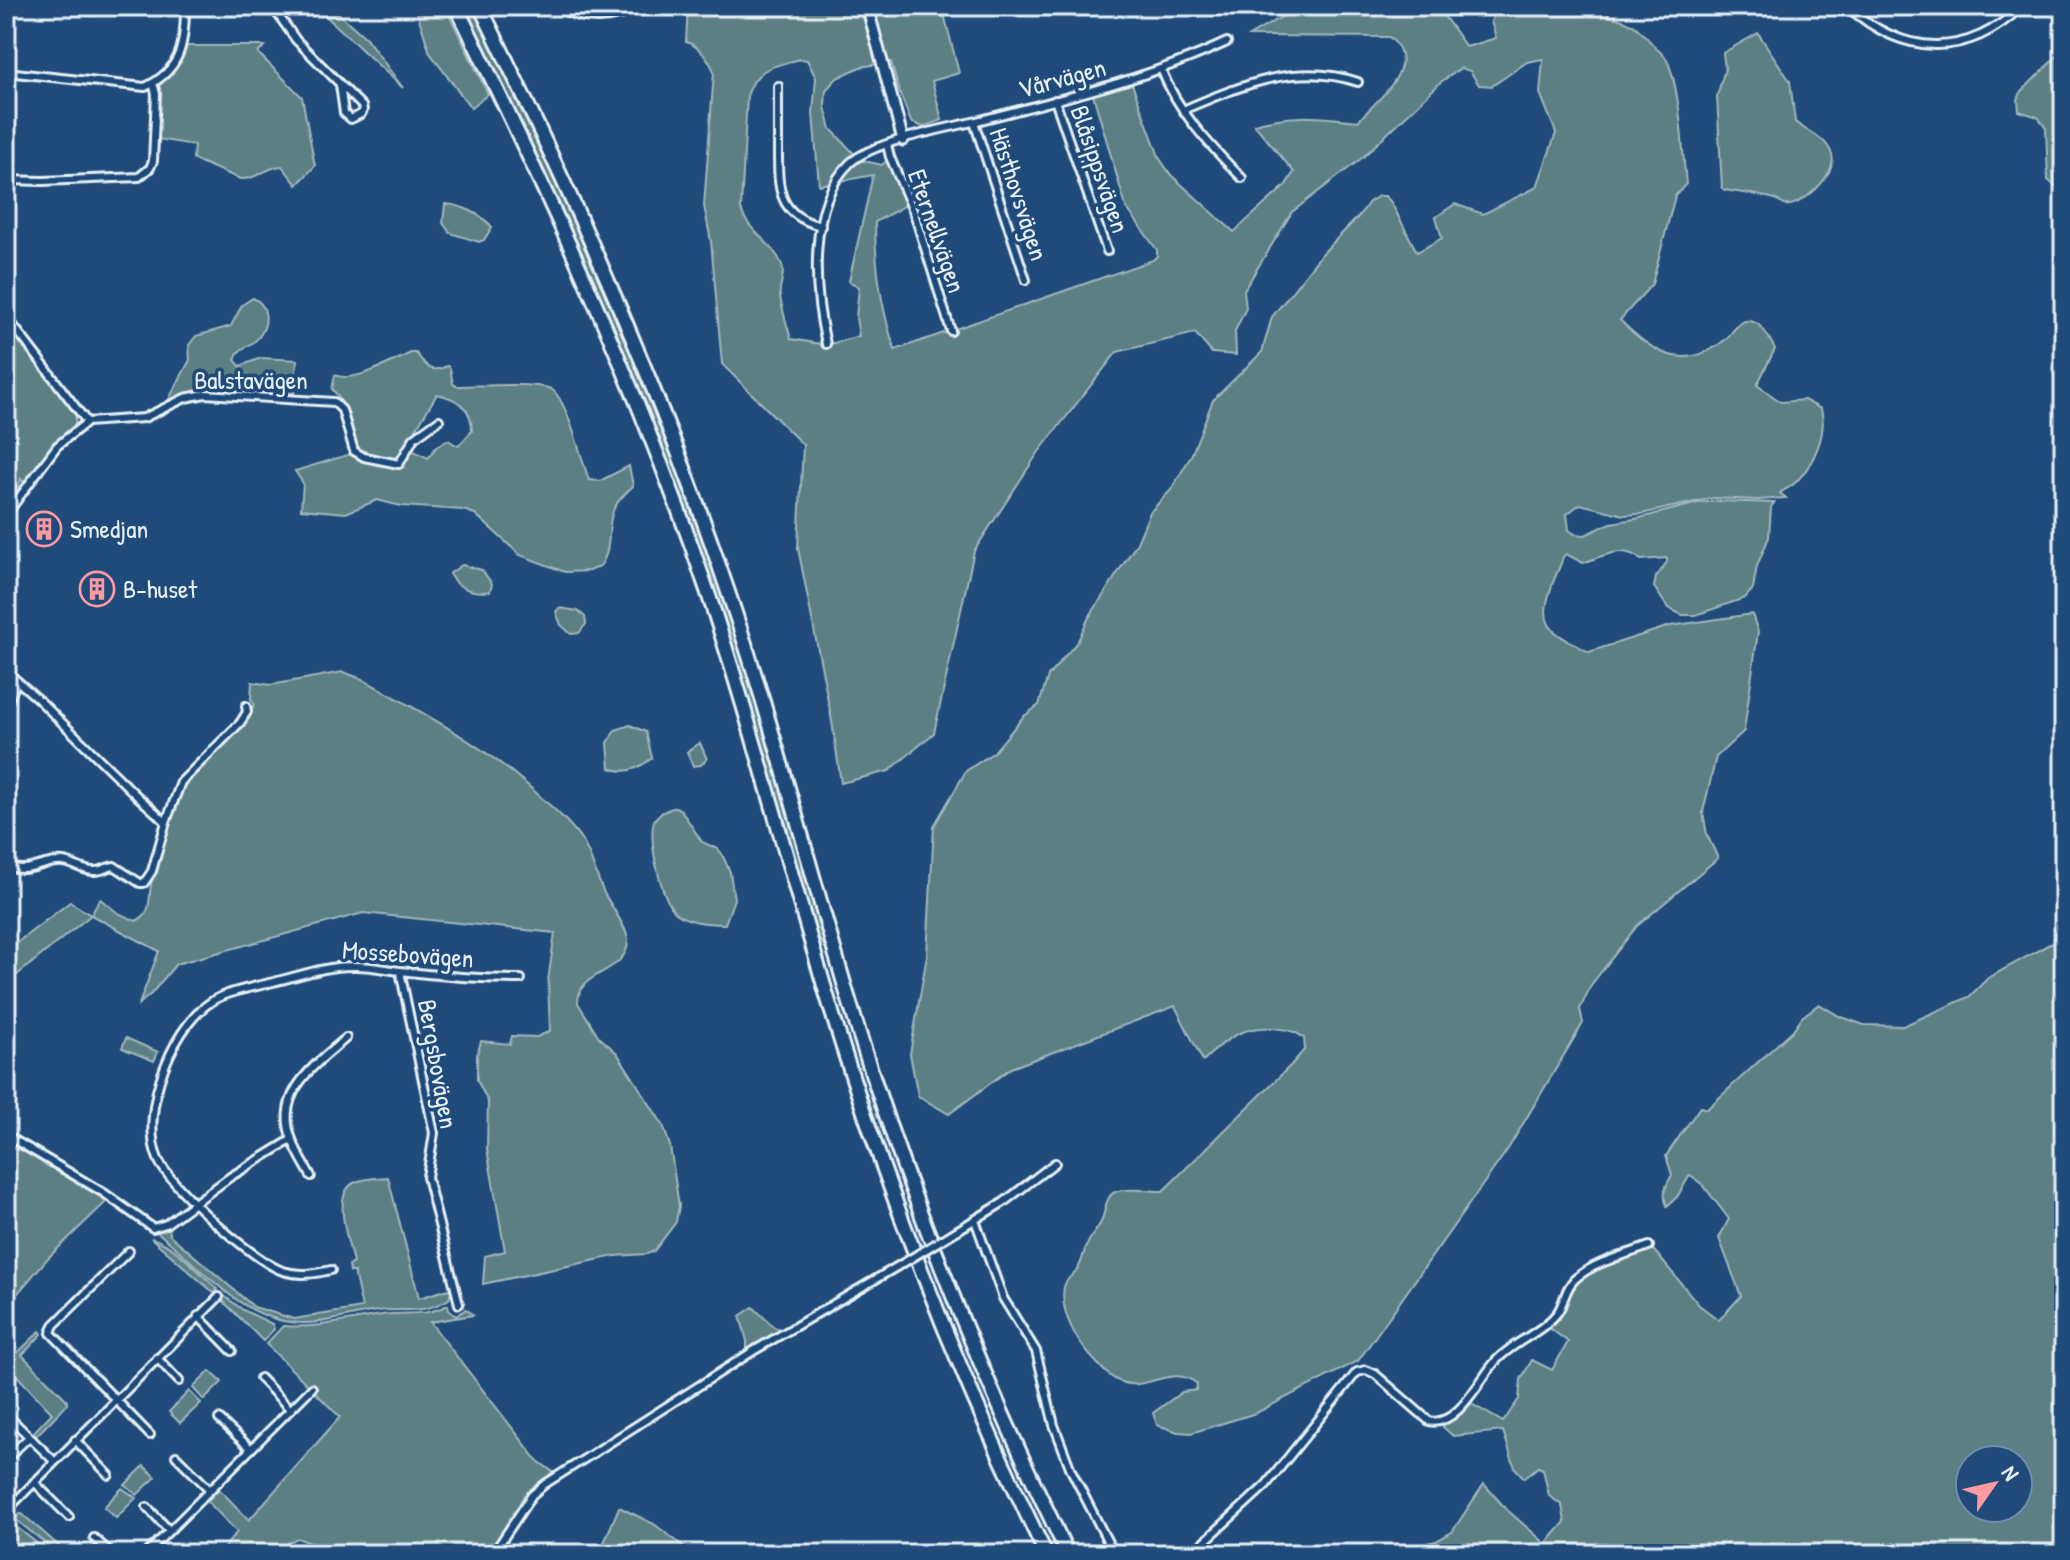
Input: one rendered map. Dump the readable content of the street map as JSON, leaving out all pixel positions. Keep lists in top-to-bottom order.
{
  "streets": {
    "street": [
      "Vårvägen",
      "Blåsippsvägen",
      "Hästhovsvägen",
      "Eternellvägen",
      "Balstavägen",
      "Mossebovägen",
      "Bergsbovägen"
    ]
  },
  "crossings": [
    ["Vårvägen", "Blåsippsvägen"],
    ["Vårvägen", "Hästhovsvägen"],
    ["Vårvägen", "Eternellvägen"],
    ["Mossebovägen", "Bergsbovägen"]
  ],
  "places": {
    "building": ["Smedjan", "B-huset"]
  },
  "north": "top right"
}
